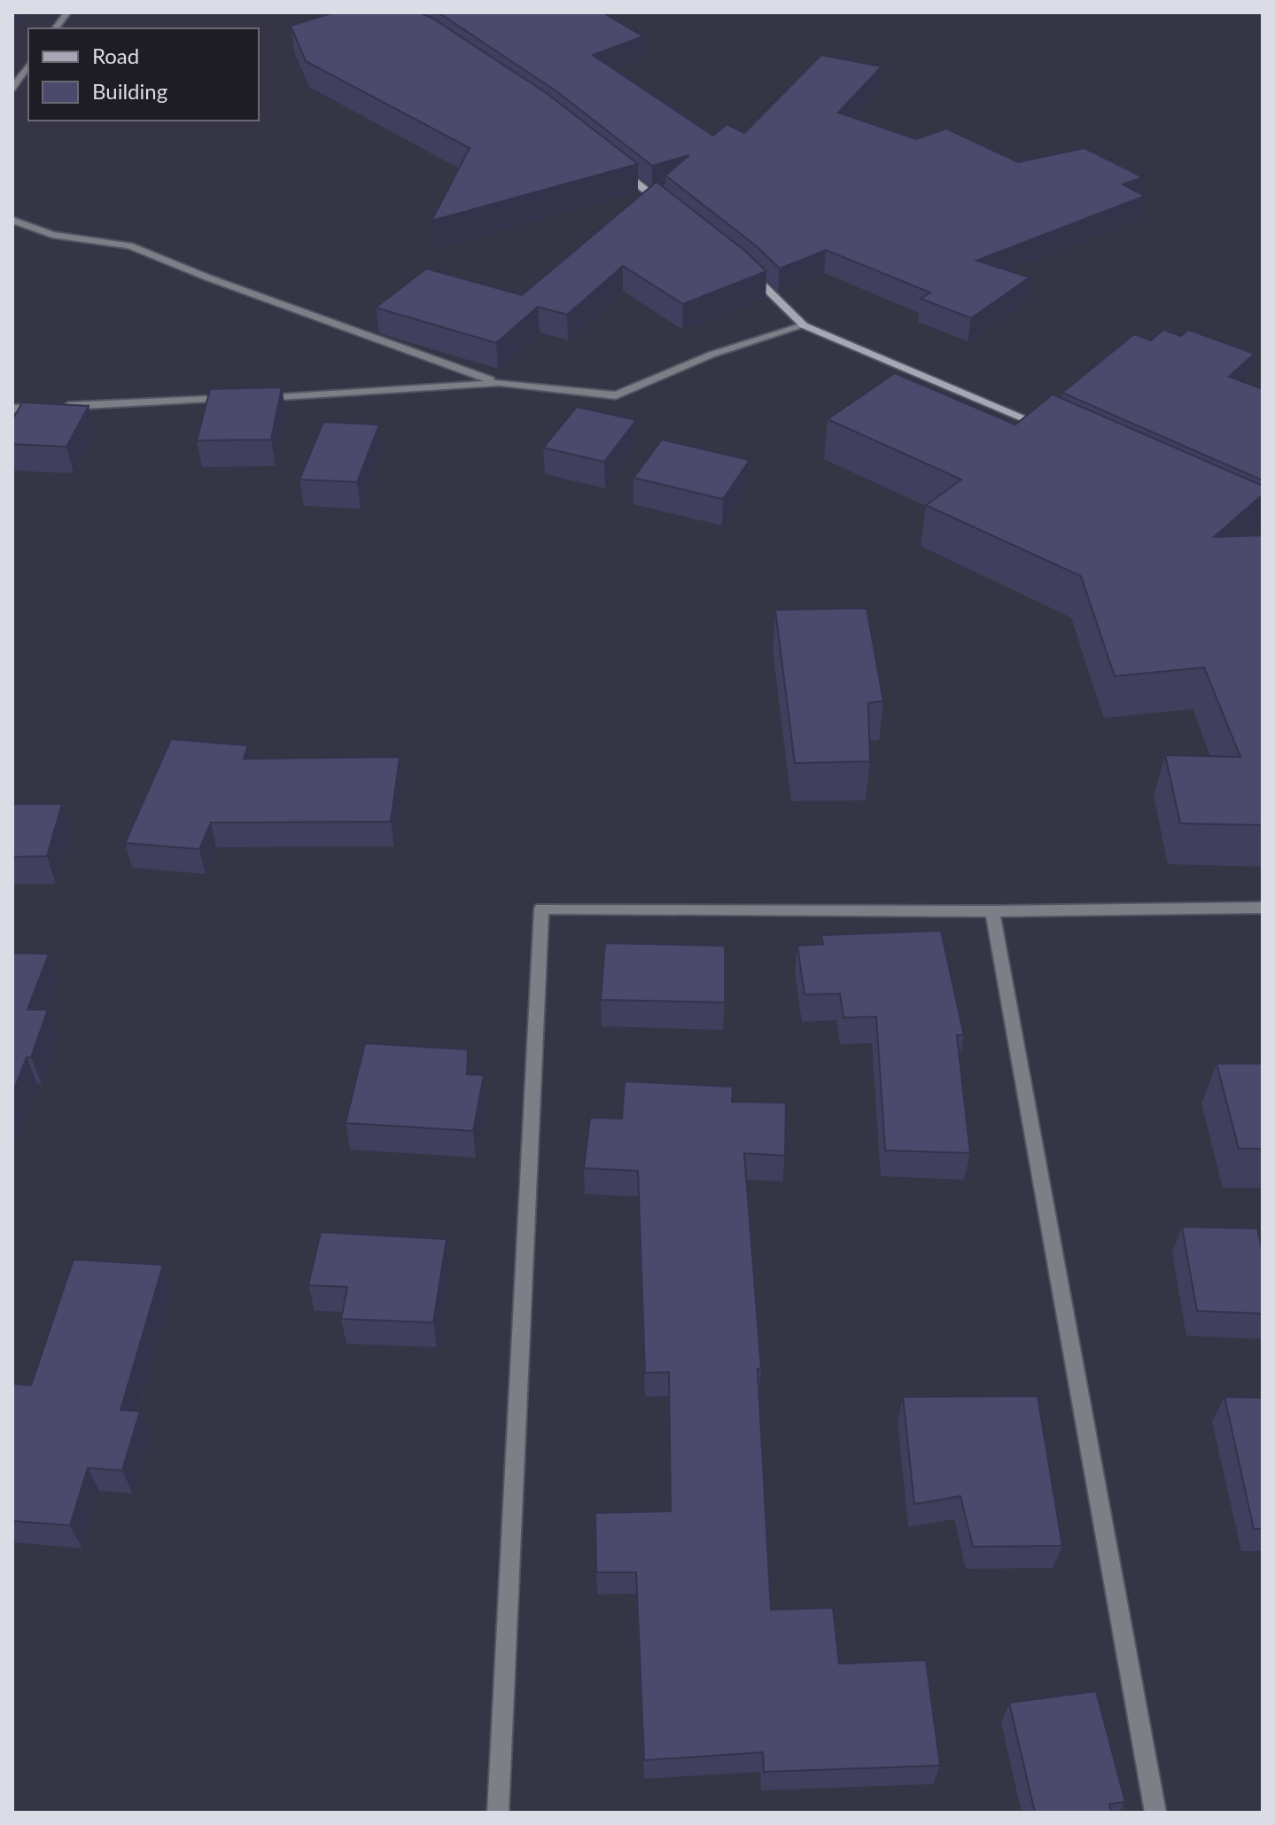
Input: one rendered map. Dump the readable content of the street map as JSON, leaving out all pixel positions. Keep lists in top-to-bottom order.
{
  "legend": ["Road", "Building"]
}
